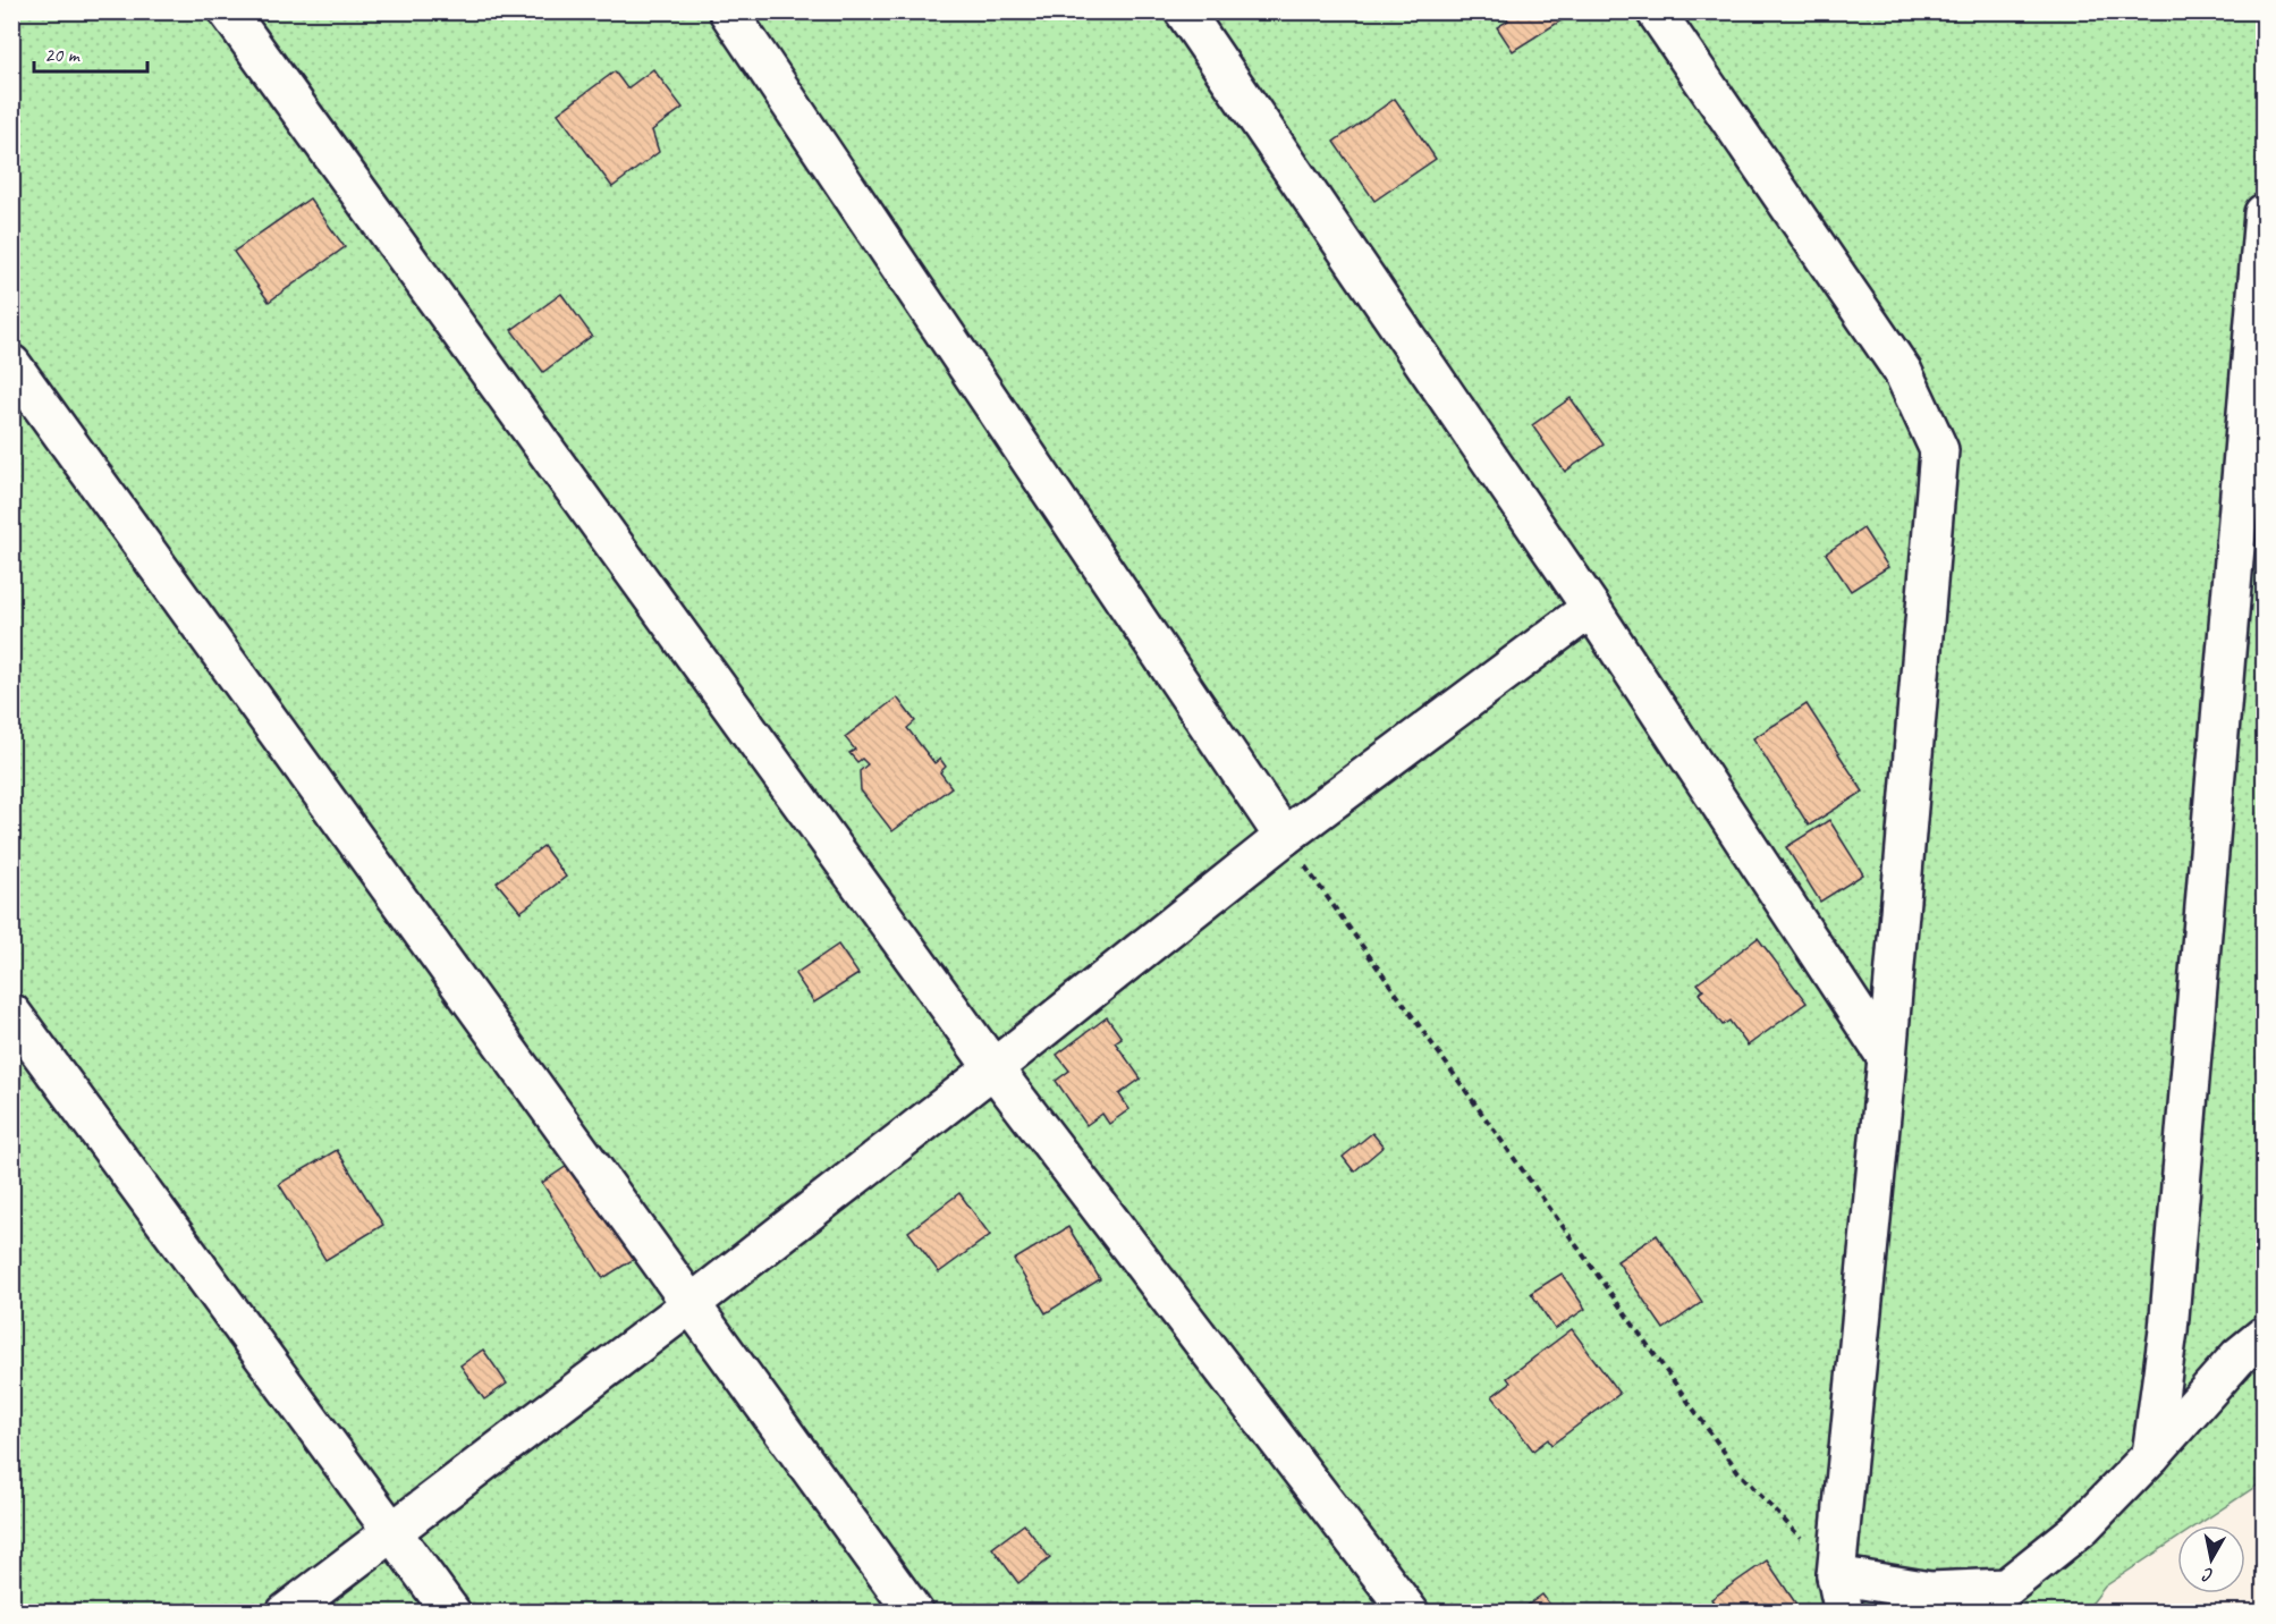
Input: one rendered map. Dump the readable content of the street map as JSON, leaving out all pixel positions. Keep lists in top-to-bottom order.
{
  "scale_bar": "20 m",
  "north": "bottom"
}
